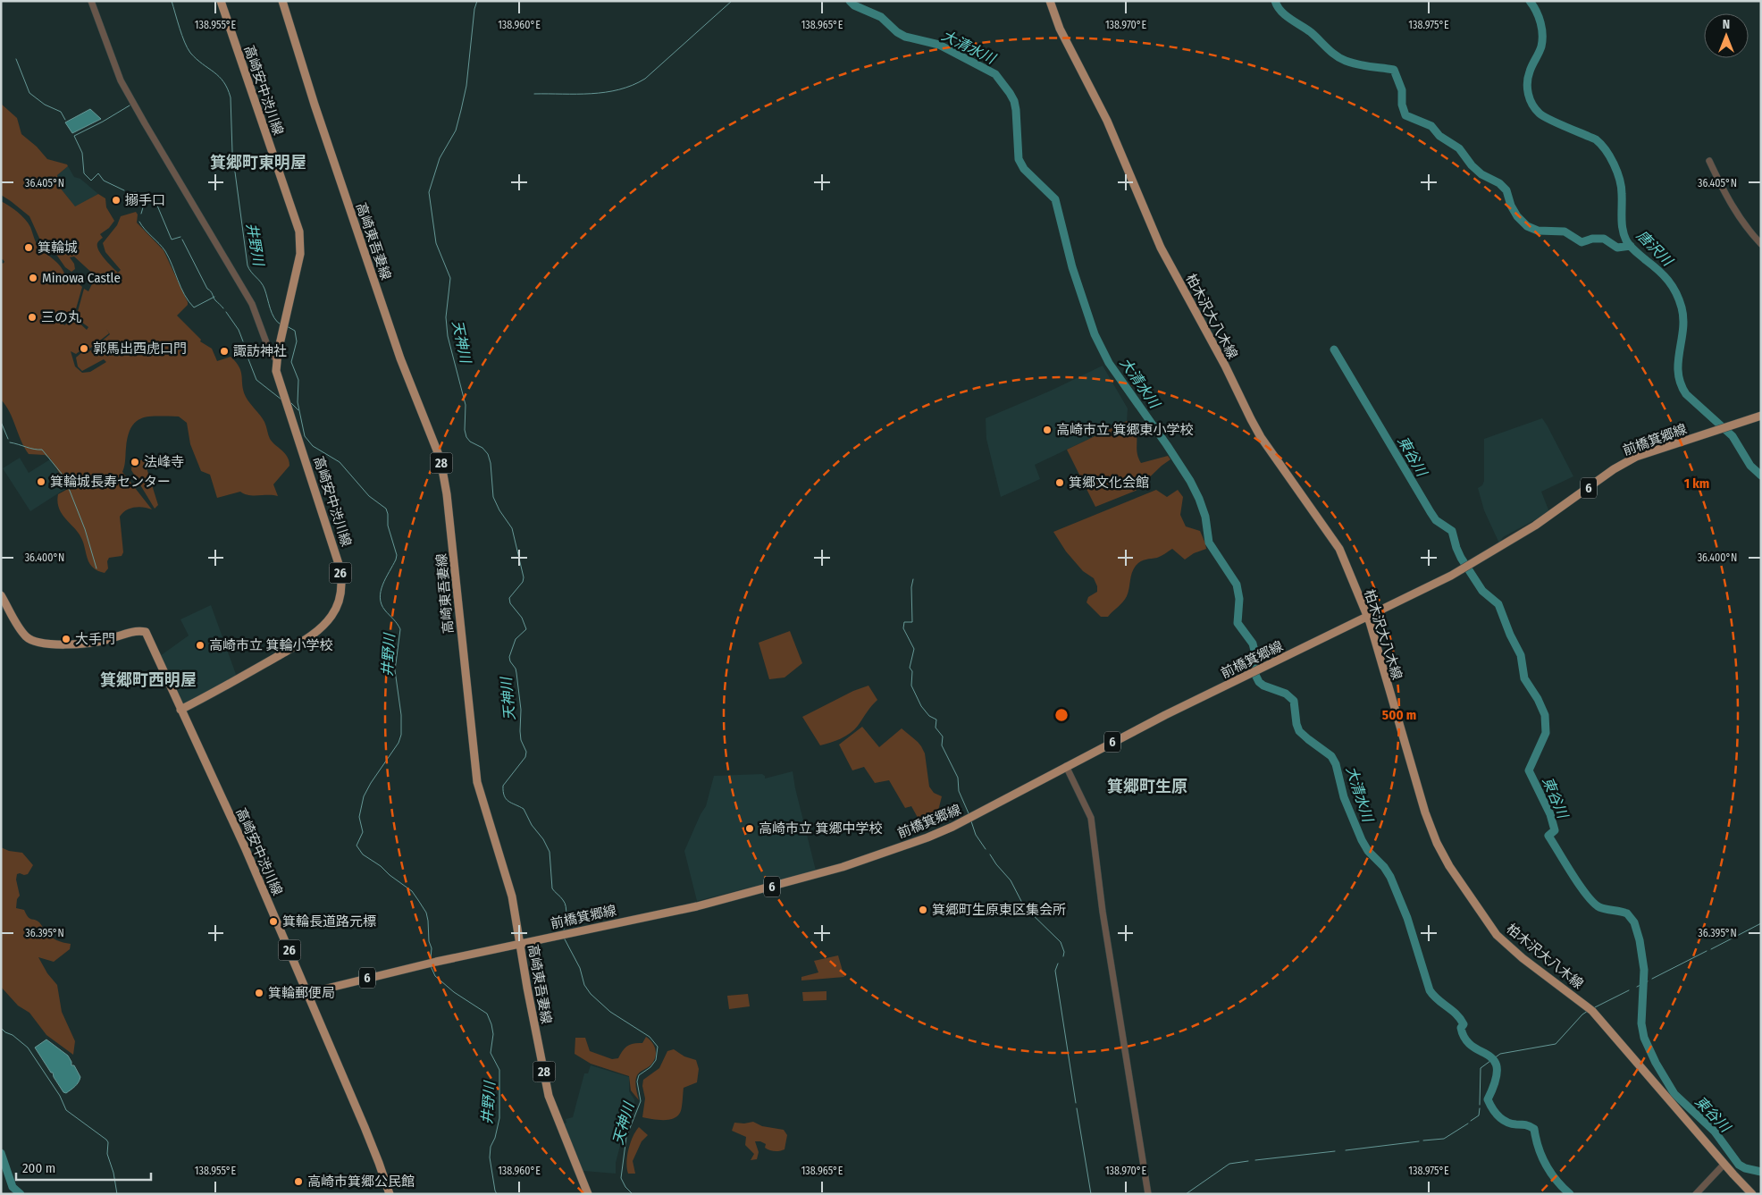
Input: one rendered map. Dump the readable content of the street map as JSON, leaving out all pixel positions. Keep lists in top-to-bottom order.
{
  "streets": {
    "main road": [
      "高崎安中渋川線",
      "高崎東吾妻線",
      "柏木沢大八木線",
      "前橋箕郷線",
      "28",
      "6",
      "26"
    ]
  },
  "crossings": [
    ["高崎安中渋川線", "前橋箕郷線"],
    ["高崎東吾妻線", "前橋箕郷線"],
    ["柏木沢大八木線", "前橋箕郷線"]
  ],
  "districts": ["箕郷町東明屋", "箕郷町西明屋", "箕郷町生原"],
  "water": [
    "大清水川",
    "井野川",
    "唐沢川",
    "天神川",
    "東谷川"
  ],
  "places": [
    "搦手口",
    "箕輪城",
    "Minowa Castle",
    "三の丸",
    "郭馬出西虎口門",
    "諏訪神社",
    "高崎市立 箕郷東小学校",
    "法峰寺",
    "箕輪城長寿センター",
    "箕郷文化会館",
    "大手門",
    "高崎市立 箕輪小学校",
    "高崎市立 箕郷中学校",
    "箕郷町生原東区集会所",
    "箕輪長道路元標",
    "箕輪郵便局",
    "高崎市箕郷公民館"
  ],
  "scale_bar": "200 m",
  "north": "top",
  "coordinates": [
    "138.955°E",
    "138.960°E",
    "138.965°E",
    "138.970°E",
    "138.975°E",
    "36.405°N",
    "36.400°N",
    "36.395°N"
  ],
  "rings": ["1 km", "500 m"]
}
